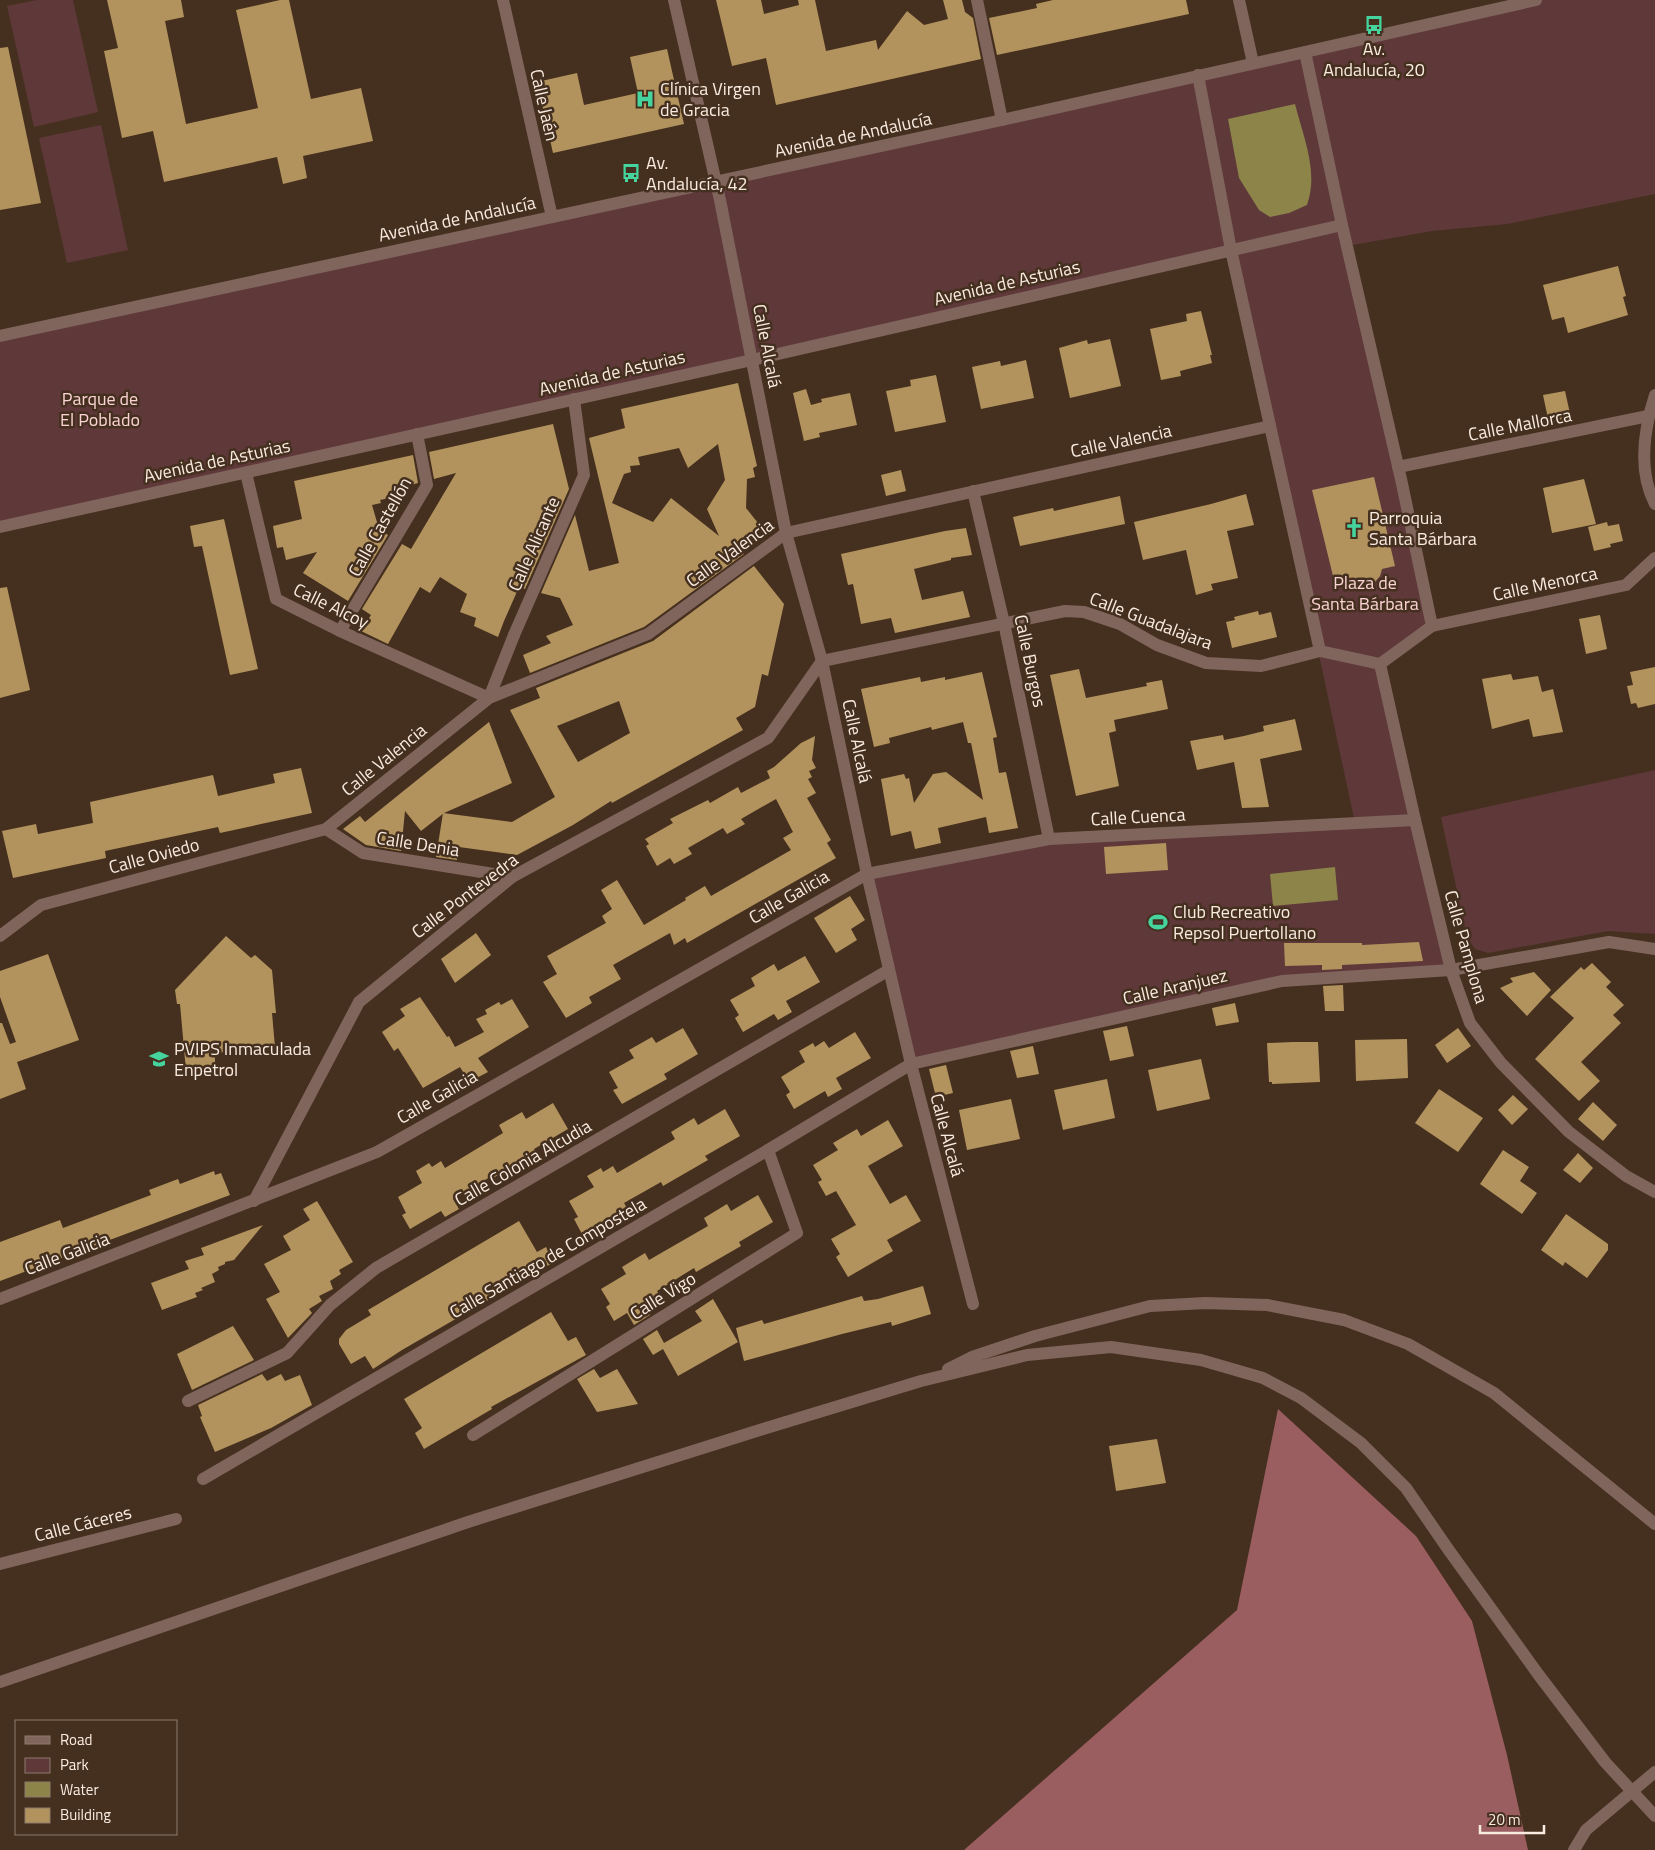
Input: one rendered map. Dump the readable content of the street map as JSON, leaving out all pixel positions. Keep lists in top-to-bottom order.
{
  "streets": {
    "street": [
      "Calle Jaén",
      "Avenida de Andalucía",
      "Avenida de Asturias",
      "Calle Alcalá",
      "Calle Mallorca",
      "Calle Valencia",
      "Calle Castellón",
      "Calle Alicante",
      "Calle Menorca",
      "Calle Alcoy",
      "Calle Guadalajara",
      "Calle Burgos",
      "Calle Cuenca",
      "Calle Denia",
      "Calle Oviedo",
      "Calle Pontevedra",
      "Calle Galicia",
      "Calle Pamplona",
      "Calle Aranjuez",
      "Calle Colonia Alcudia",
      "Calle Santiago de Compostela",
      "Calle Vigo",
      "Calle Cáceres"
    ]
  },
  "crossings": [
    ["Calle Jaén", "Avenida de Andalucía"],
    ["Avenida de Andalucía", "Calle Alcalá"],
    ["Avenida de Asturias", "Calle Alcalá"],
    ["Avenida de Asturias", "Calle Castellón"],
    ["Avenida de Asturias", "Calle Alicante"],
    ["Avenida de Asturias", "Calle Alcoy"],
    ["Calle Alcalá", "Calle Valencia"],
    ["Calle Alcalá", "Calle Guadalajara"],
    ["Calle Alcalá", "Calle Cuenca"],
    ["Calle Alcalá", "Calle Pontevedra"],
    ["Calle Alcalá", "Calle Galicia"],
    ["Calle Alcalá", "Calle Aranjuez"],
    ["Calle Alcalá", "Calle Colonia Alcudia"],
    ["Calle Alcalá", "Calle Santiago de Compostela"],
    ["Calle Valencia", "Calle Alicante"],
    ["Calle Valencia", "Calle Alcoy"],
    ["Calle Valencia", "Calle Burgos"],
    ["Calle Valencia", "Calle Denia"],
    ["Calle Valencia", "Calle Oviedo"],
    ["Calle Castellón", "Calle Alcoy"],
    ["Calle Alicante", "Calle Alcoy"],
    ["Calle Guadalajara", "Calle Burgos"],
    ["Calle Guadalajara", "Calle Pontevedra"],
    ["Calle Burgos", "Calle Cuenca"],
    ["Calle Cuenca", "Calle Galicia"],
    ["Calle Cuenca", "Calle Pamplona"],
    ["Calle Denia", "Calle Oviedo"],
    ["Calle Denia", "Calle Pontevedra"],
    ["Calle Pontevedra", "Calle Galicia"],
    ["Calle Pamplona", "Calle Aranjuez"],
    ["Calle Aranjuez", "Calle Santiago de Compostela"],
    ["Calle Santiago de Compostela", "Calle Vigo"]
  ],
  "parks": ["Parque de El Poblado", "Plaza de Santa Bárbara"],
  "places": {
    "bus stop": ["Av. Andalucía, 20", "Av. Andalucía, 42"],
    "hospital": ["Clínica Virgen de Gracia"],
    "church": ["Parroquia Santa Bárbara"],
    "sports": ["Club Recreativo Repsol Puertollano"],
    "school or university": ["PVIPS Inmaculada Enpetrol"]
  },
  "legend": [
    "Road",
    "Park",
    "Water",
    "Building"
  ],
  "scale_bar": "20 m"
}
